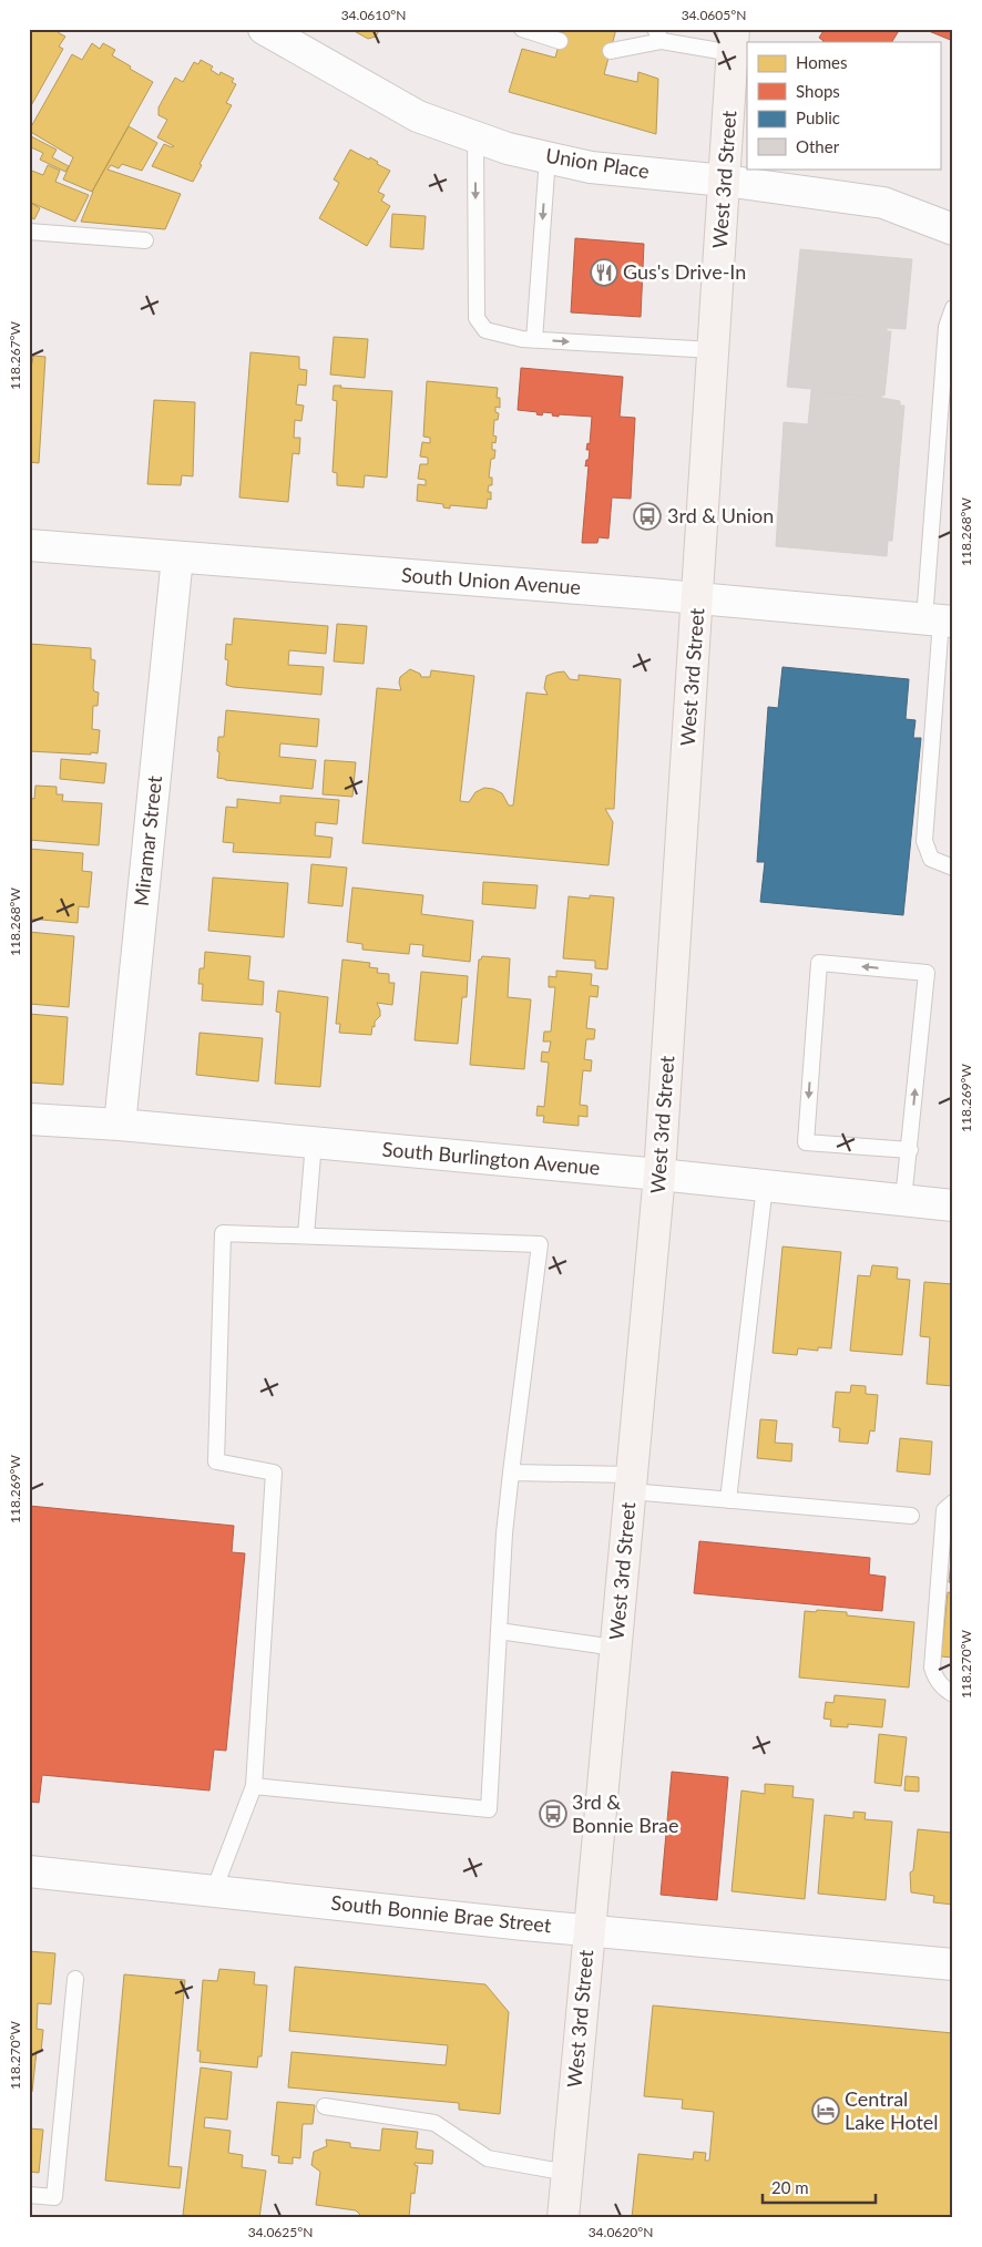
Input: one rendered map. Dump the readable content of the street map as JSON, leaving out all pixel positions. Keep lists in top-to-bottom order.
{
  "streets": {
    "main road": ["West 3rd Street"],
    "street": [
      "Union Place",
      "South Union Avenue",
      "Miramar Street",
      "South Burlington Avenue",
      "South Bonnie Brae Street"
    ]
  },
  "crossings": [
    ["Union Place", "West 3rd Street"],
    ["West 3rd Street", "South Union Avenue"],
    ["West 3rd Street", "South Burlington Avenue"],
    ["West 3rd Street", "South Bonnie Brae Street"],
    ["South Union Avenue", "Miramar Street"],
    ["Miramar Street", "South Burlington Avenue"]
  ],
  "places": {
    "restaurant": ["Gus's Drive-In"],
    "bus stop": ["3rd & Union", "3rd & Bonnie Brae"],
    "hotel": ["Central Lake Hotel"]
  },
  "legend": [
    "Homes",
    "Shops",
    "Public",
    "Other"
  ],
  "scale_bar": "20 m",
  "coordinates": [
    "34.0610°N",
    "34.0605°N",
    "118.267°W",
    "118.268°W",
    "118.269°W",
    "118.270°W",
    "34.0625°N",
    "34.0620°N"
  ]
}
